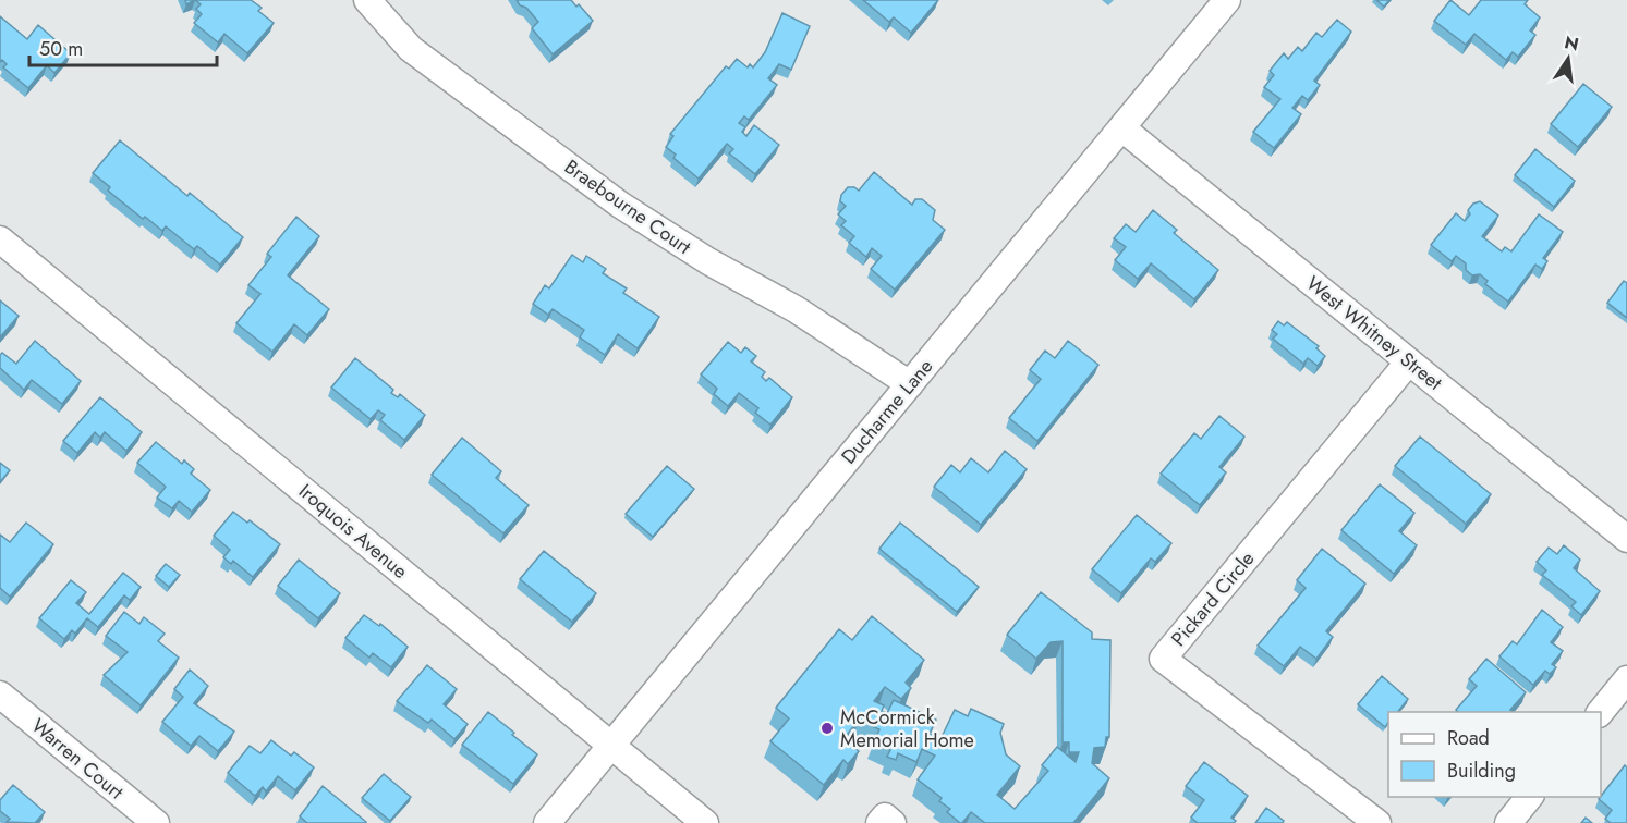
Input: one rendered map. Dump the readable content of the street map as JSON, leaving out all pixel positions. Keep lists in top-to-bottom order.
{
  "streets": {
    "street": [
      "Braebourne Court",
      "West Whitney Street",
      "Ducharme Lane",
      "Iroquois Avenue",
      "Pickard Circle",
      "Warren Court"
    ]
  },
  "crossings": [
    ["Braebourne Court", "Ducharme Lane"],
    ["West Whitney Street", "Ducharme Lane"],
    ["West Whitney Street", "Pickard Circle"],
    ["Ducharme Lane", "Iroquois Avenue"]
  ],
  "places": ["McCormick Memorial Home"],
  "legend": ["Road", "Building"],
  "scale_bar": "50 m",
  "north": "top"
}
